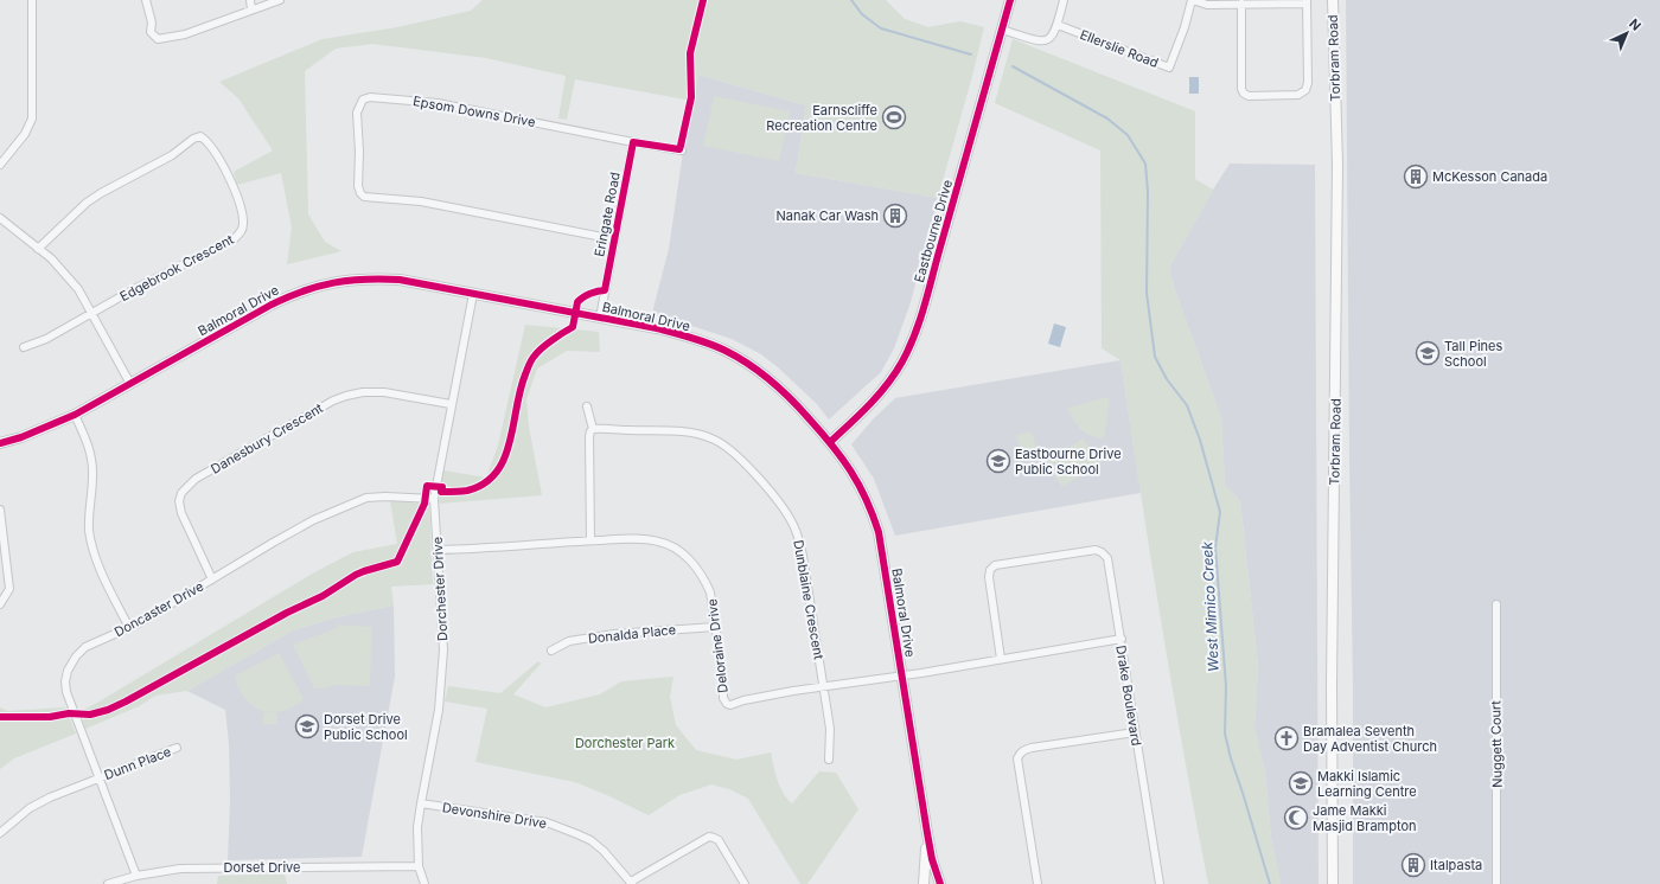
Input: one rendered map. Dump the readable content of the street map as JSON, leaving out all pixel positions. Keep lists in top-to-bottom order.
{
  "streets": {
    "street": [
      "Ellerslie Road",
      "Torbram Road",
      "Epsom Downs Drive",
      "Eringate Road",
      "Eastbourne Drive",
      "Edgebrook Crescent",
      "Balmoral Drive",
      "Danesbury Crescent",
      "Dorchester Drive",
      "Dunblaine Crescent",
      "Doncaster Drive",
      "Donalda Place",
      "Deloraine Drive",
      "Drake Boulevard",
      "Nuggett Court",
      "Dunn Place",
      "Devonshire Drive",
      "Dorset Drive"
    ]
  },
  "crossings": [
    ["Epsom Downs Drive", "Eringate Road"],
    ["Eringate Road", "Balmoral Drive"],
    ["Eastbourne Drive", "Balmoral Drive"],
    ["Balmoral Drive", "Dorchester Drive"],
    ["Balmoral Drive", "Deloraine Drive"],
    ["Balmoral Drive", "Drake Boulevard"],
    ["Danesbury Crescent", "Dorchester Drive"],
    ["Danesbury Crescent", "Doncaster Drive"],
    ["Dorchester Drive", "Doncaster Drive"],
    ["Dorchester Drive", "Deloraine Drive"],
    ["Dorchester Drive", "Devonshire Drive"],
    ["Dorchester Drive", "Dorset Drive"],
    ["Dunblaine Crescent", "Deloraine Drive"],
    ["Doncaster Drive", "Dunn Place"],
    ["Doncaster Drive", "Dorset Drive"],
    ["Donalda Place", "Deloraine Drive"],
    ["Deloraine Drive", "Drake Boulevard"]
  ],
  "water": ["West Mimico Creek"],
  "parks": ["Dorchester Park"],
  "places": {
    "sports": ["Earnscliffe Recreation Centre"],
    "building": ["McKesson Canada", "Nanak Car Wash", "Italpasta"],
    "school or university": [
      "Tall Pines School",
      "Eastbourne Drive Public School",
      "Dorset Drive Public School",
      "Makki Islamic Learning Centre"
    ],
    "church": ["Bramalea Seventh Day Adventist Church"],
    "mosque": ["Jame Makki Masjid Brampton"]
  },
  "north": "top right"
}
